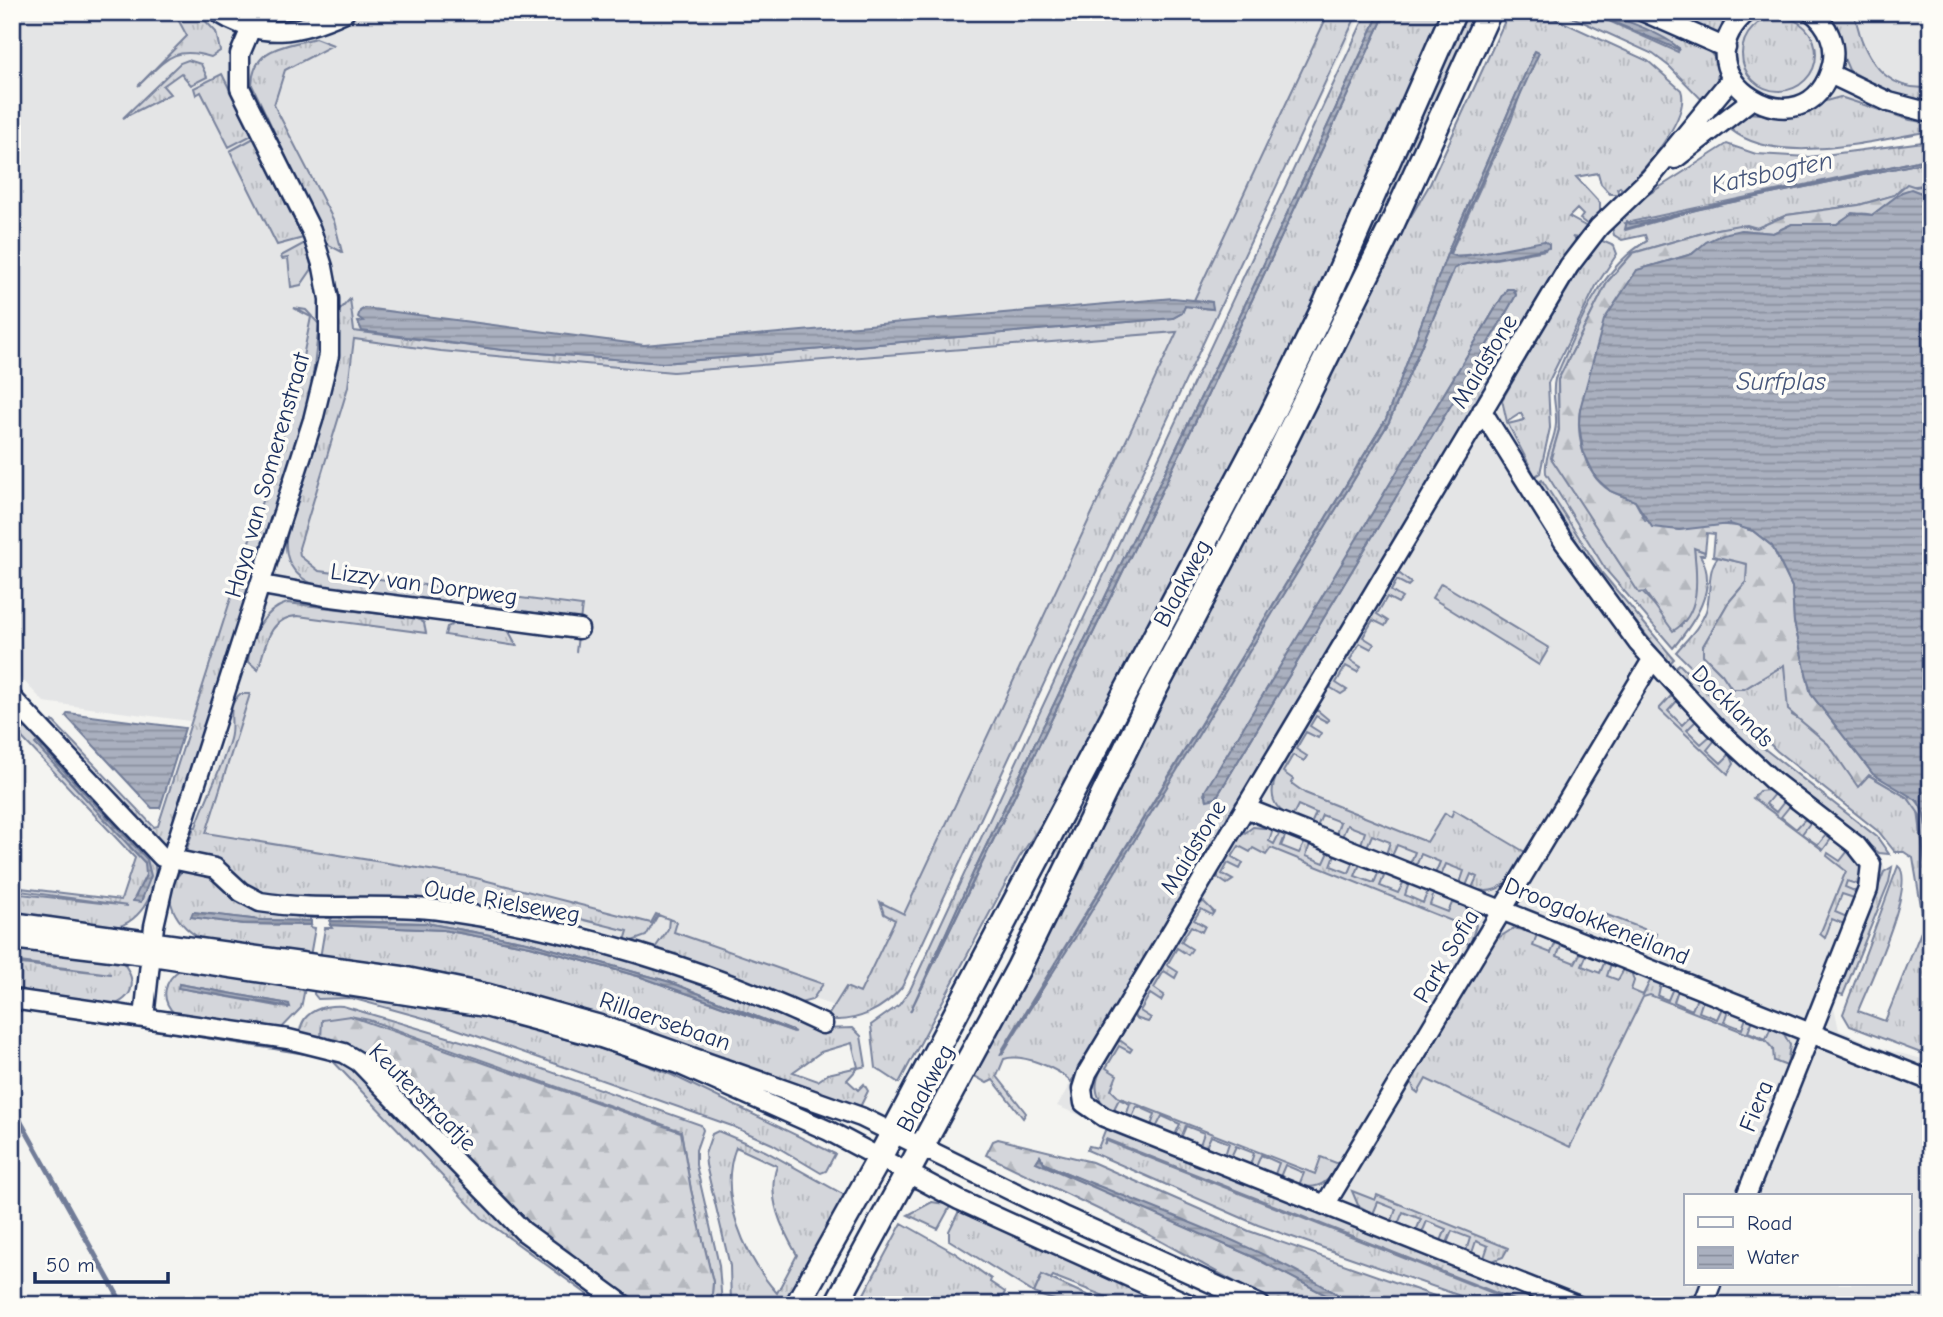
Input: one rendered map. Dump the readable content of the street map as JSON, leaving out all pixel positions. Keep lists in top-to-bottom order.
{
  "streets": {
    "main road": ["Blaakweg"],
    "street": [
      "Maidstone",
      "Haya van Somerenstraat",
      "Lizzy van Dorpweg",
      "Docklands",
      "Oude Rielseweg",
      "Droogdokkeneiland",
      "Park Sofia",
      "Rillaersebaan",
      "Keuterstraatje",
      "Fiera"
    ]
  },
  "crossings": [
    ["Maidstone", "Docklands"],
    ["Maidstone", "Droogdokkeneiland"],
    ["Maidstone", "Park Sofia"],
    ["Haya van Somerenstraat", "Lizzy van Dorpweg"],
    ["Haya van Somerenstraat", "Oude Rielseweg"],
    ["Blaakweg", "Rillaersebaan"],
    ["Docklands", "Droogdokkeneiland"],
    ["Docklands", "Park Sofia"],
    ["Docklands", "Fiera"],
    ["Droogdokkeneiland", "Park Sofia"],
    ["Droogdokkeneiland", "Fiera"]
  ],
  "water": ["Katsbogten", "Surfplas"],
  "legend": ["Road", "Water"],
  "scale_bar": "50 m"
}
